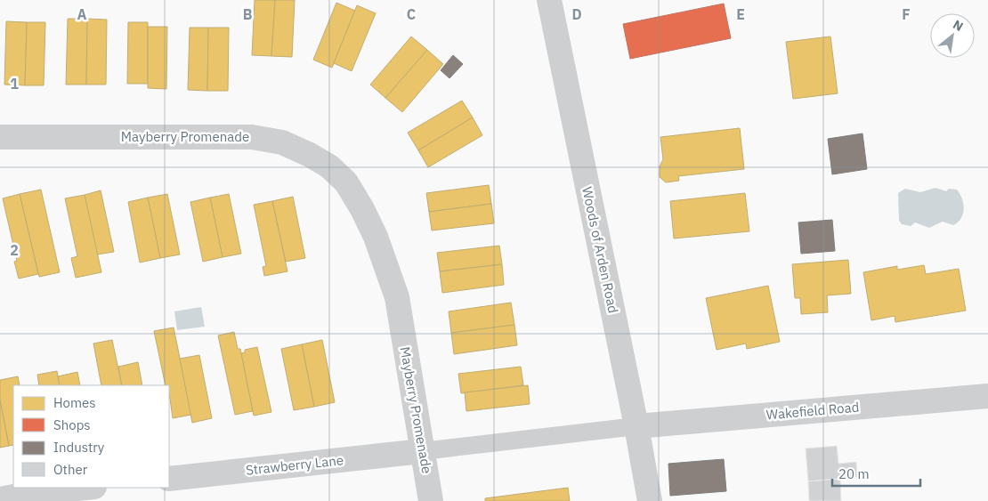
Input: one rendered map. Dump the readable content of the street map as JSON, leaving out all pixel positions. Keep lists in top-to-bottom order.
{
  "streets": {
    "street": [
      "Mayberry Promenade",
      "Woods of Arden Road",
      "Wakefield Road",
      "Strawberry Lane"
    ]
  },
  "crossings": [
    ["Mayberry Promenade", "Strawberry Lane"],
    ["Woods of Arden Road", "Wakefield Road"]
  ],
  "legend": [
    "Homes",
    "Shops",
    "Industry",
    "Other"
  ],
  "scale_bar": "20 m",
  "north": "top right",
  "grid": {
    "columns": [
      "A",
      "B",
      "C",
      "D",
      "E",
      "F"
    ],
    "rows": ["1", "2"]
  }
}
